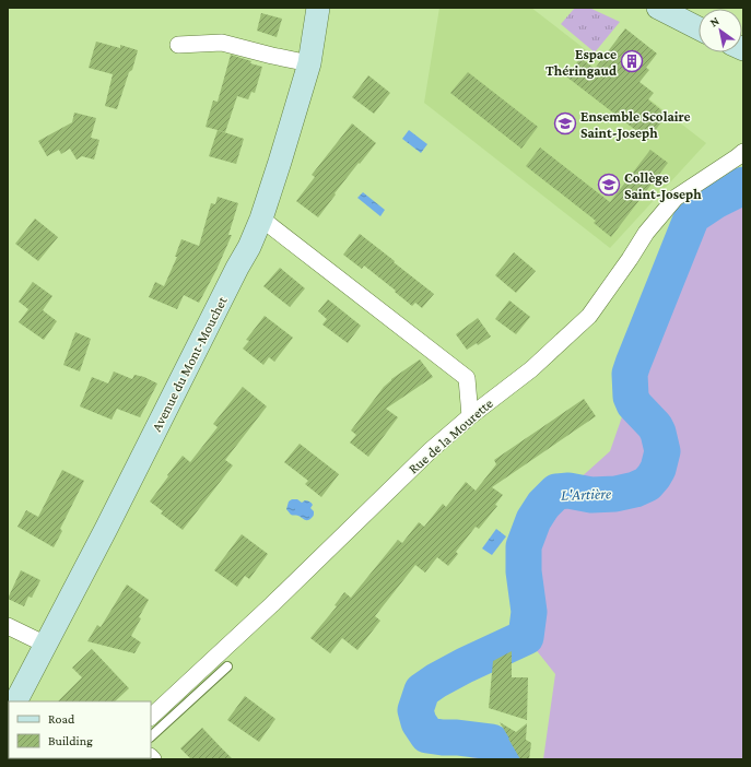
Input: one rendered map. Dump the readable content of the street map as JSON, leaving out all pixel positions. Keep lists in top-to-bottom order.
{
  "streets": {
    "main road": ["Avenue du Mont-Mouchet"],
    "street": ["Rue de la Mourette"]
  },
  "water": ["L'Artière"],
  "places": {
    "building": ["Espace Théringaud"],
    "school or university": ["Ensemble Scolaire Saint-Joseph", "Collège Saint-Joseph"]
  },
  "legend": ["Road", "Building"],
  "north": "top left"
}
